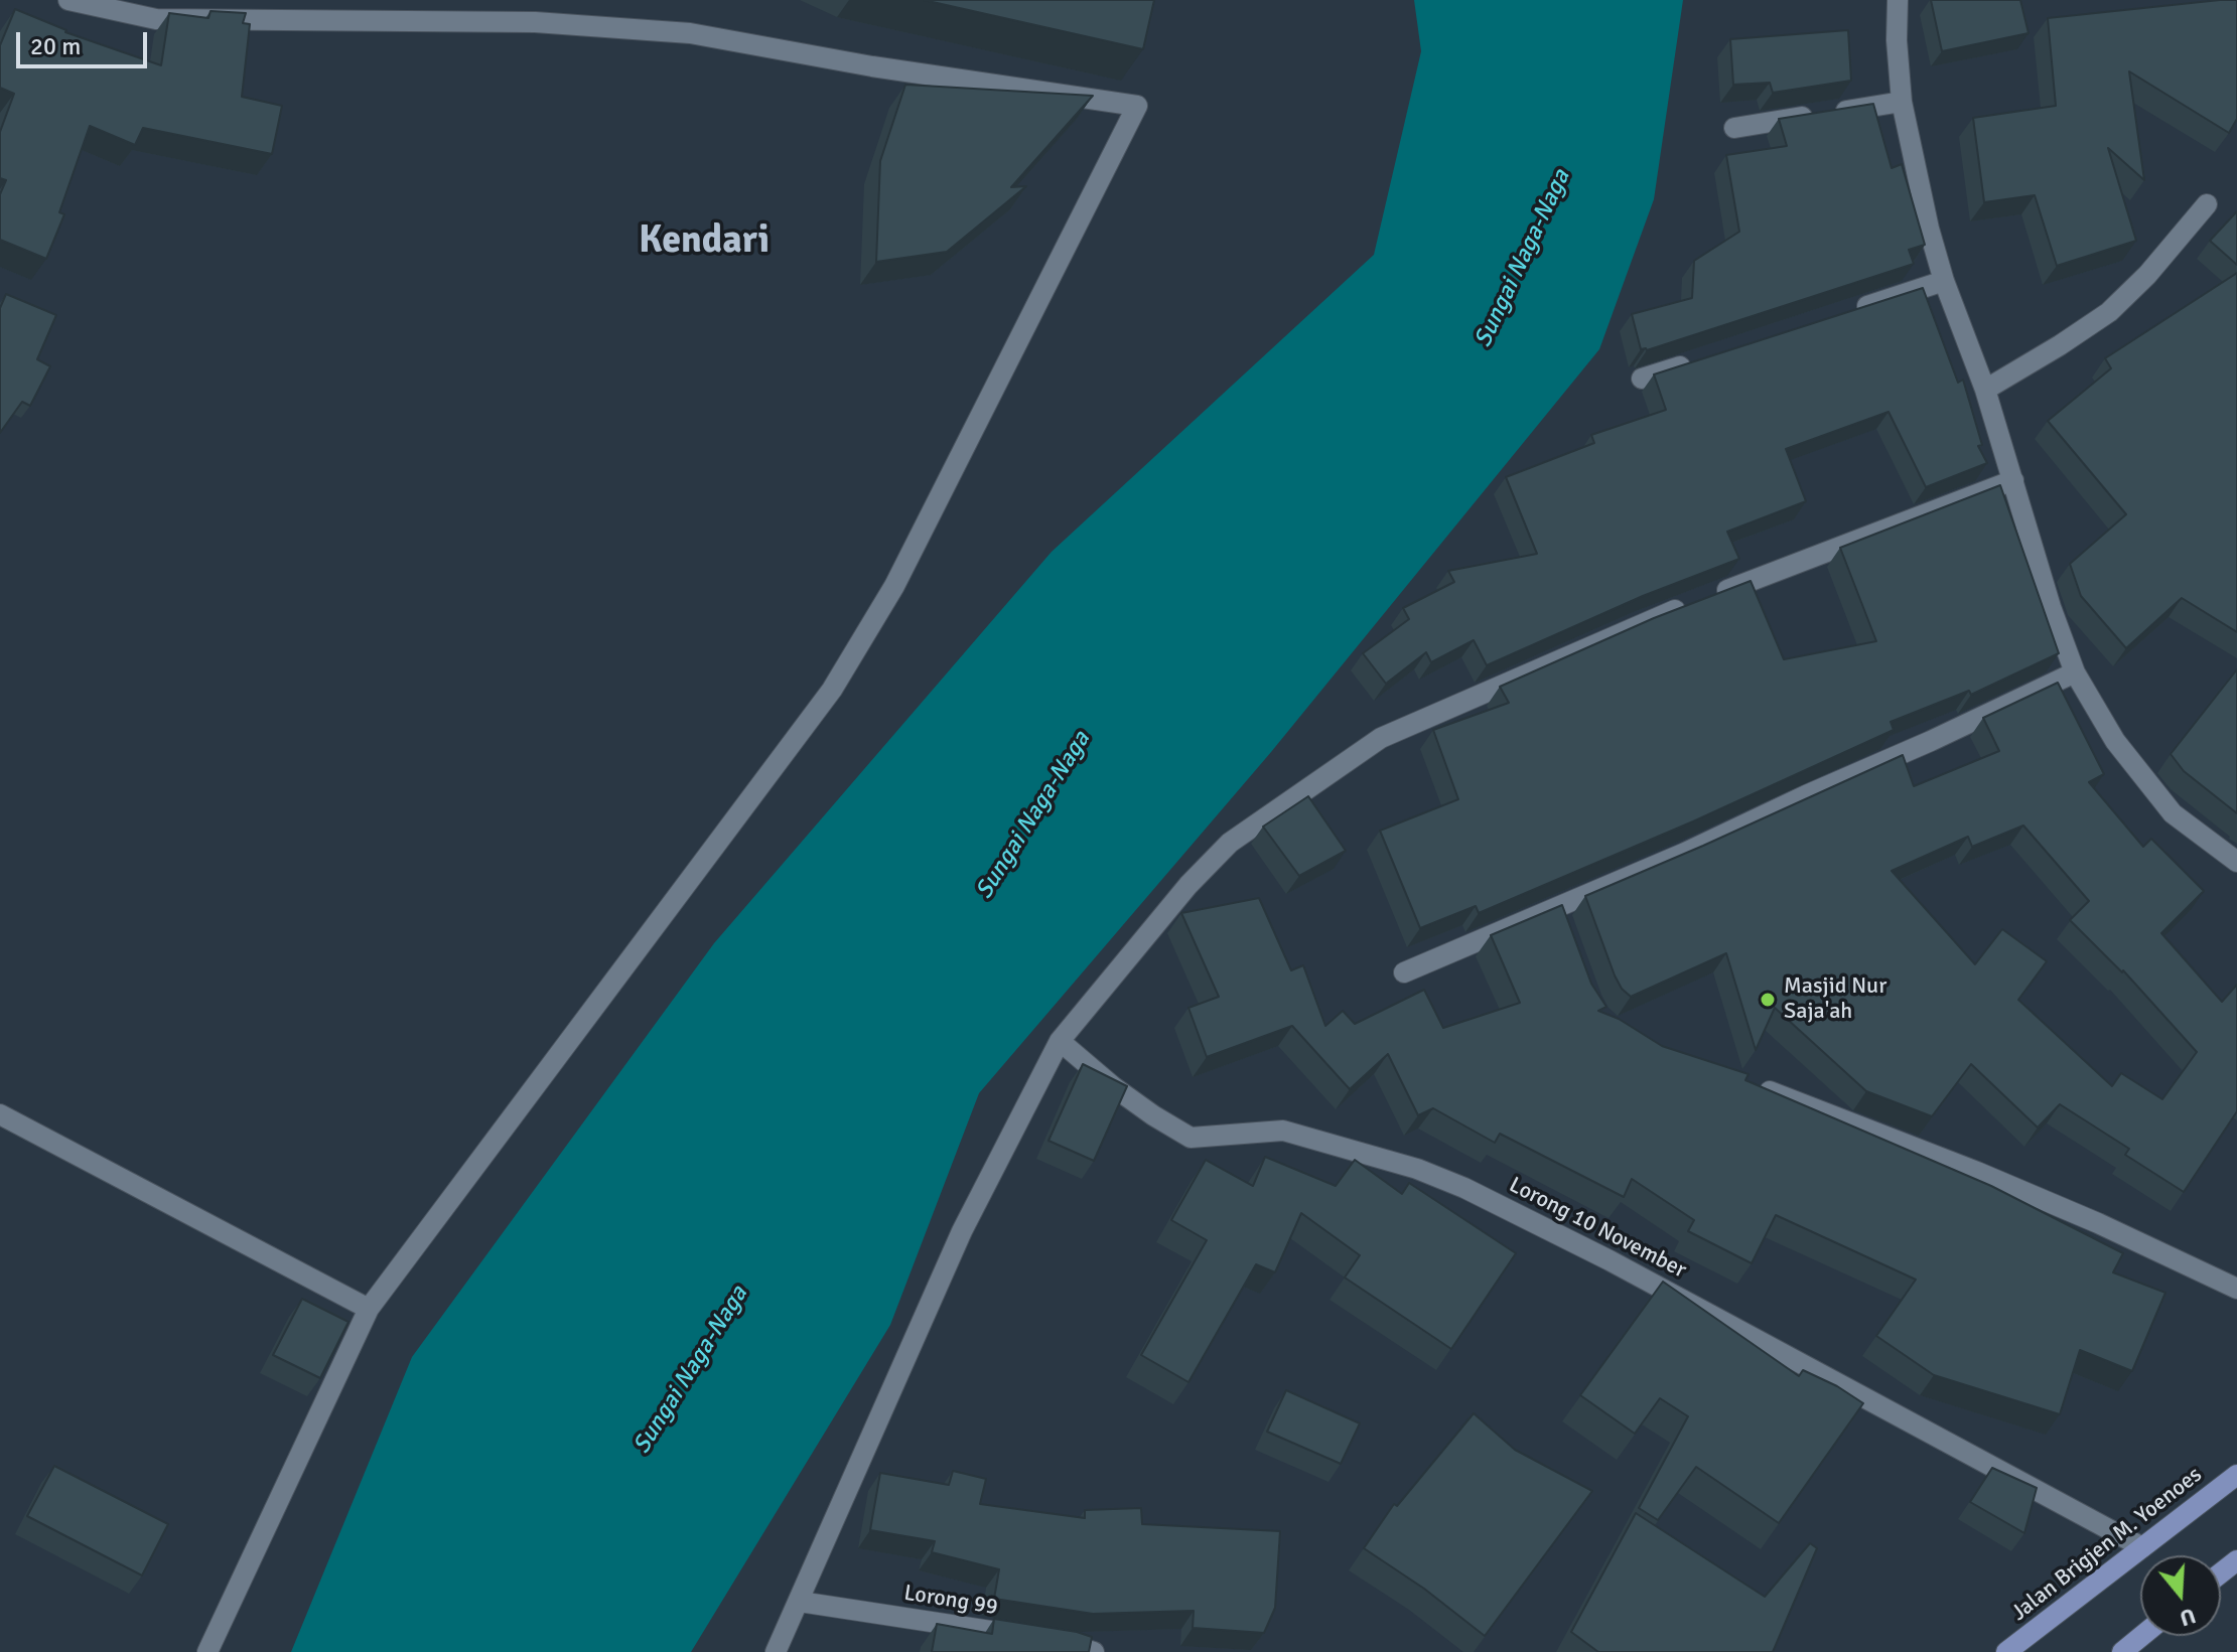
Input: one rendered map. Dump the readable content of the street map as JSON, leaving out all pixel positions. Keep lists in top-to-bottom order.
{
  "streets": {
    "main road": ["Jalan Brigjen M. Yoenoes"],
    "street": ["Lorong 10 November", "Lorong 99"]
  },
  "crossings": [
    ["Lorong 10 November", "Jalan Brigjen M. Yoenoes"]
  ],
  "districts": ["Kendari"],
  "water": ["Sungai Naga-Naga"],
  "places": ["Masjid Nur Saja'ah"],
  "scale_bar": "20 m",
  "north": "bottom"
}
